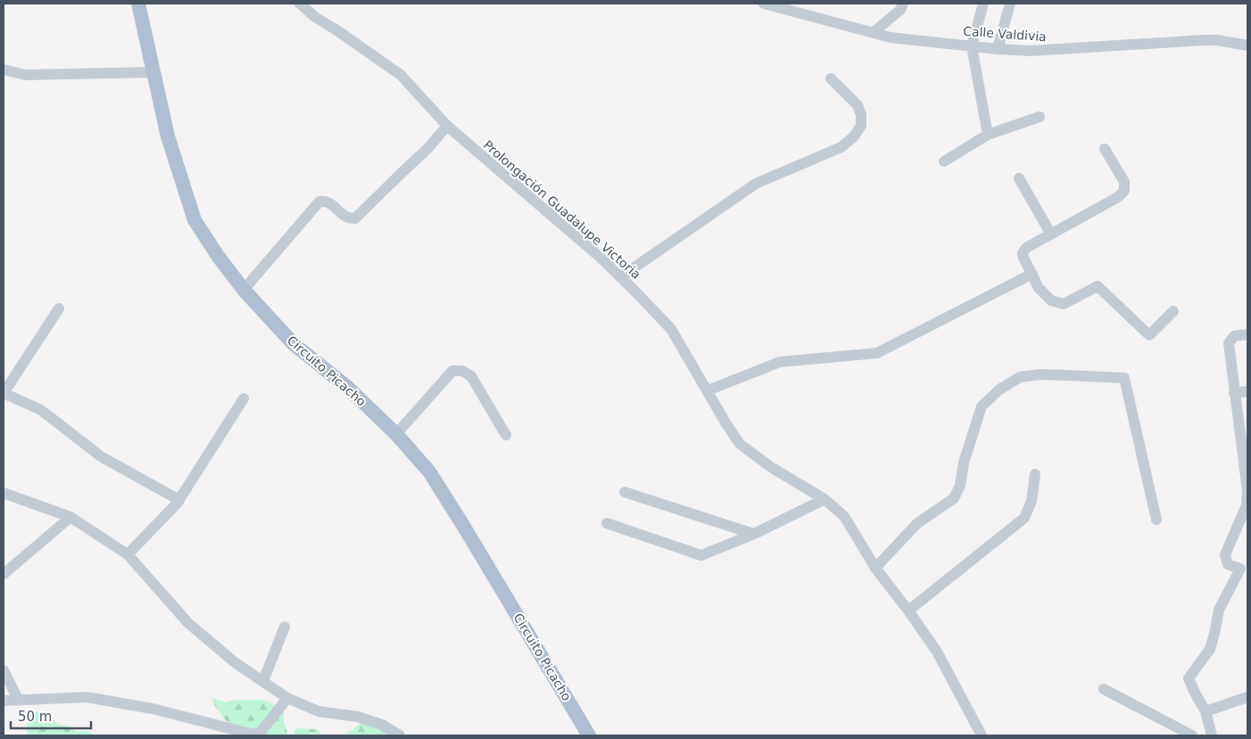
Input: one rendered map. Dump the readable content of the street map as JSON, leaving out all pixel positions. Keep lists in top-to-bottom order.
{
  "streets": {
    "main road": ["Circuito Picacho"],
    "street": ["Calle Valdivia", "Prolongación Guadalupe Victoria"]
  },
  "scale_bar": "50 m"
}
